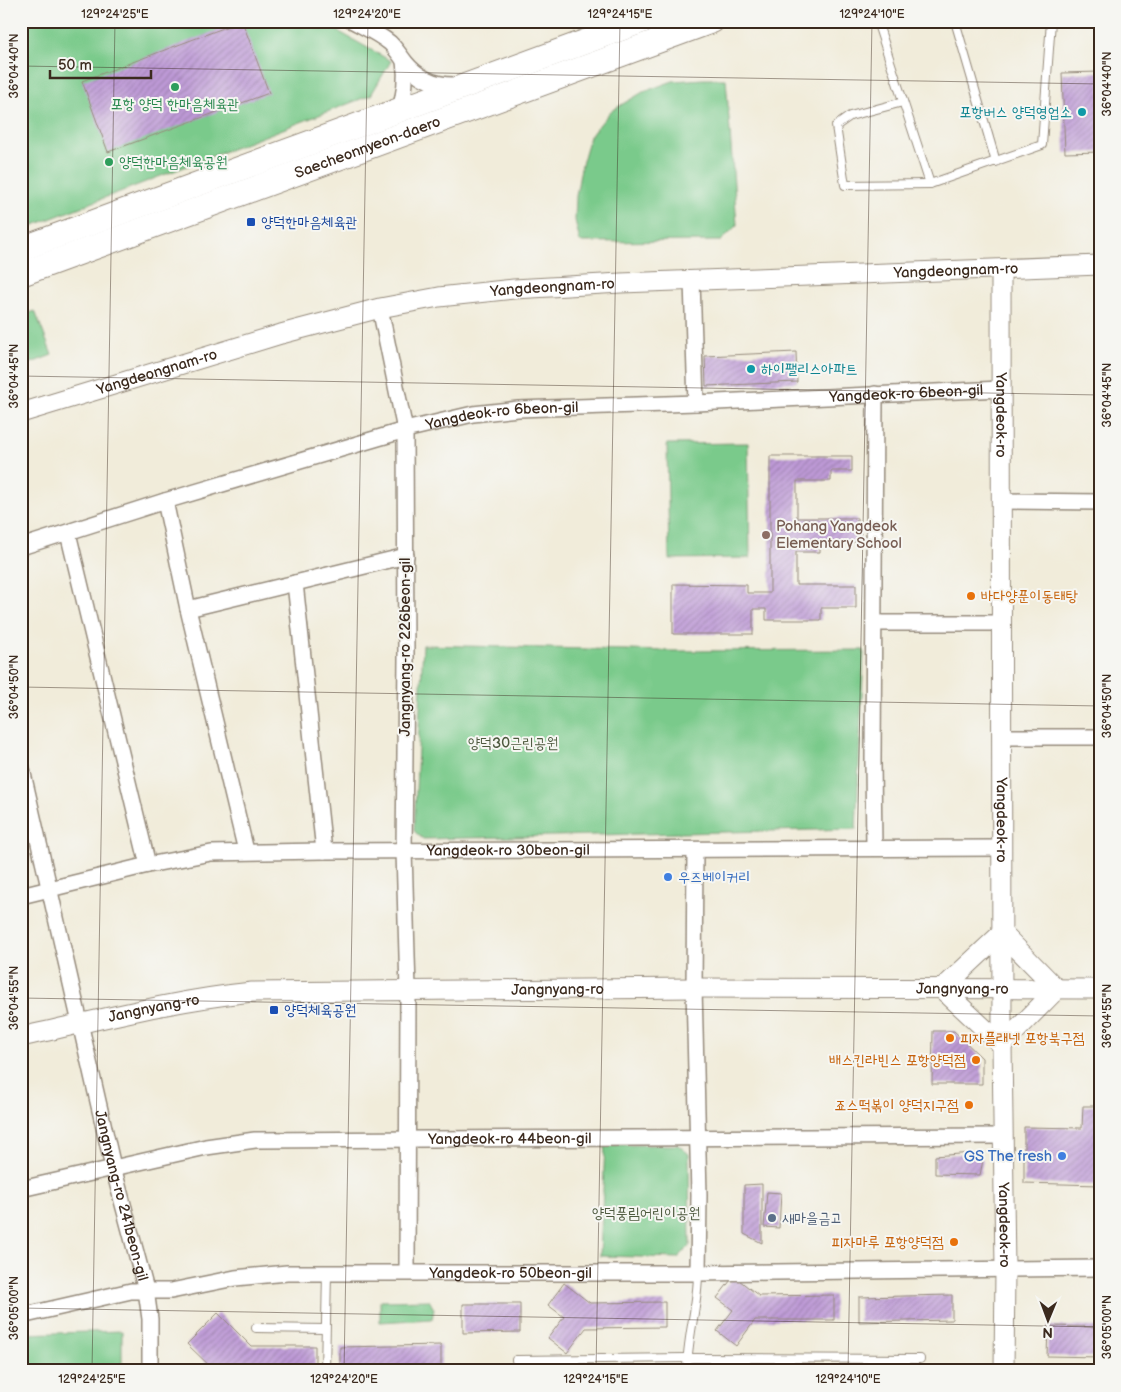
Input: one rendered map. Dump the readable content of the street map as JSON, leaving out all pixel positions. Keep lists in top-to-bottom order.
{
  "streets": {
    "main road": ["Saecheonnyeon-daero"],
    "street": [
      "Yangdeongnam-ro",
      "Yangdeok-ro 6beon-gil",
      "Yangdeok-ro",
      "Jangnyang-ro 226beon-gil",
      "Yangdeok-ro 30beon-gil",
      "Jangnyang-ro",
      "Yangdeok-ro 44beon-gil",
      "Jangnyang-ro 241beon-gil",
      "Yangdeok-ro 50beon-gil"
    ]
  },
  "crossings": [
    ["Yangdeongnam-ro", "Yangdeok-ro"],
    ["Yangdeongnam-ro", "Jangnyang-ro 226beon-gil"],
    ["Yangdeok-ro 6beon-gil", "Yangdeok-ro"],
    ["Yangdeok-ro 6beon-gil", "Jangnyang-ro 226beon-gil"],
    ["Yangdeok-ro", "Yangdeok-ro 30beon-gil"],
    ["Yangdeok-ro", "Jangnyang-ro"],
    ["Yangdeok-ro", "Yangdeok-ro 44beon-gil"],
    ["Yangdeok-ro", "Yangdeok-ro 50beon-gil"],
    ["Jangnyang-ro 226beon-gil", "Yangdeok-ro 30beon-gil"],
    ["Jangnyang-ro 226beon-gil", "Jangnyang-ro"],
    ["Jangnyang-ro 226beon-gil", "Yangdeok-ro 44beon-gil"],
    ["Jangnyang-ro 226beon-gil", "Yangdeok-ro 50beon-gil"],
    ["Yangdeok-ro 30beon-gil", "Jangnyang-ro 241beon-gil"],
    ["Jangnyang-ro", "Jangnyang-ro 241beon-gil"],
    ["Yangdeok-ro 44beon-gil", "Jangnyang-ro 241beon-gil"],
    ["Jangnyang-ro 241beon-gil", "Yangdeok-ro 50beon-gil"]
  ],
  "parks": ["양덕30근린공원", "양덕풍림어린이공원"],
  "places": {
    "other": [
      "포항 양덕 한마음체육관",
      "포항버스 양덕영업소",
      "양덕한마음체육공원",
      "하이팰리스아파트",
      "Pohang Yangdeok Elementary School",
      "바다양푼이동태탕",
      "우즈베이커리",
      "피자플래넷 포항북구점",
      "배스킨라빈스 포항양덕점",
      "죠스떡볶이 양덕지구점",
      "GS The fresh",
      "새마을금고",
      "피자마루 포항양덕점"
    ],
    "transit": ["양덕한마음체육관", "양덕체육공원"]
  },
  "scale_bar": "50 m",
  "north": "bottom",
  "coordinates": [
    "129°24'25\"E",
    "129°24'20\"E",
    "129°24'15\"E",
    "129°24'10\"E",
    "36°04'40\"N",
    "36°04'45\"N",
    "36°04'50\"N",
    "36°04'55\"N",
    "36°05'00\"N"
  ]
}
